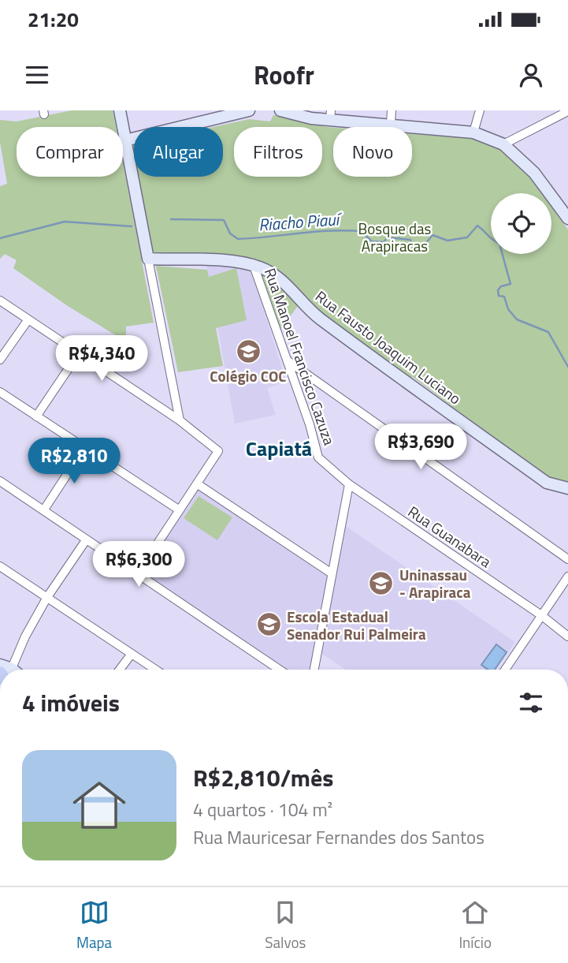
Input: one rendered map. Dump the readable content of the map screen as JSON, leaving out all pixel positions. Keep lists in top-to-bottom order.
{
  "streets": {
    "street": ["Rua Fausto Joaquim Luciano", "Rua Manoel Francisco Cazuza", "Rua Guanabara"]
  },
  "crossings": [
    ["Rua Fausto Joaquim Luciano", "Rua Manoel Francisco Cazuza"],
    ["Rua Manoel Francisco Cazuza", "Rua Guanabara"]
  ],
  "districts": ["Capiatá"],
  "water": ["Riacho Piauí"],
  "parks": ["Bosque das Arapiracas"],
  "places": {
    "school or university": ["Colégio COC", "Uninassau - Arapiraca", "Escola Estadual Senador Rui Palmeira"]
  },
  "page": {
    "status": "21:20",
    "header": "Roofr",
    "chip": [
      "Comprar",
      "Alugar",
      "Filtros",
      "Novo"
    ],
    "price": [
      "R$4,340",
      "R$3,690",
      "R$2,810",
      "R$6,300"
    ],
    "heading": "4 imóveis",
    "list": [
      {
        "name": "R$2,810/mês",
        "note": "4 quartos · 104 m² · Rua Mauricesar Fernandes dos Santos"
      }
    ],
    "tabs": ["Mapa", "Salvos", "Início"]
  }
}
